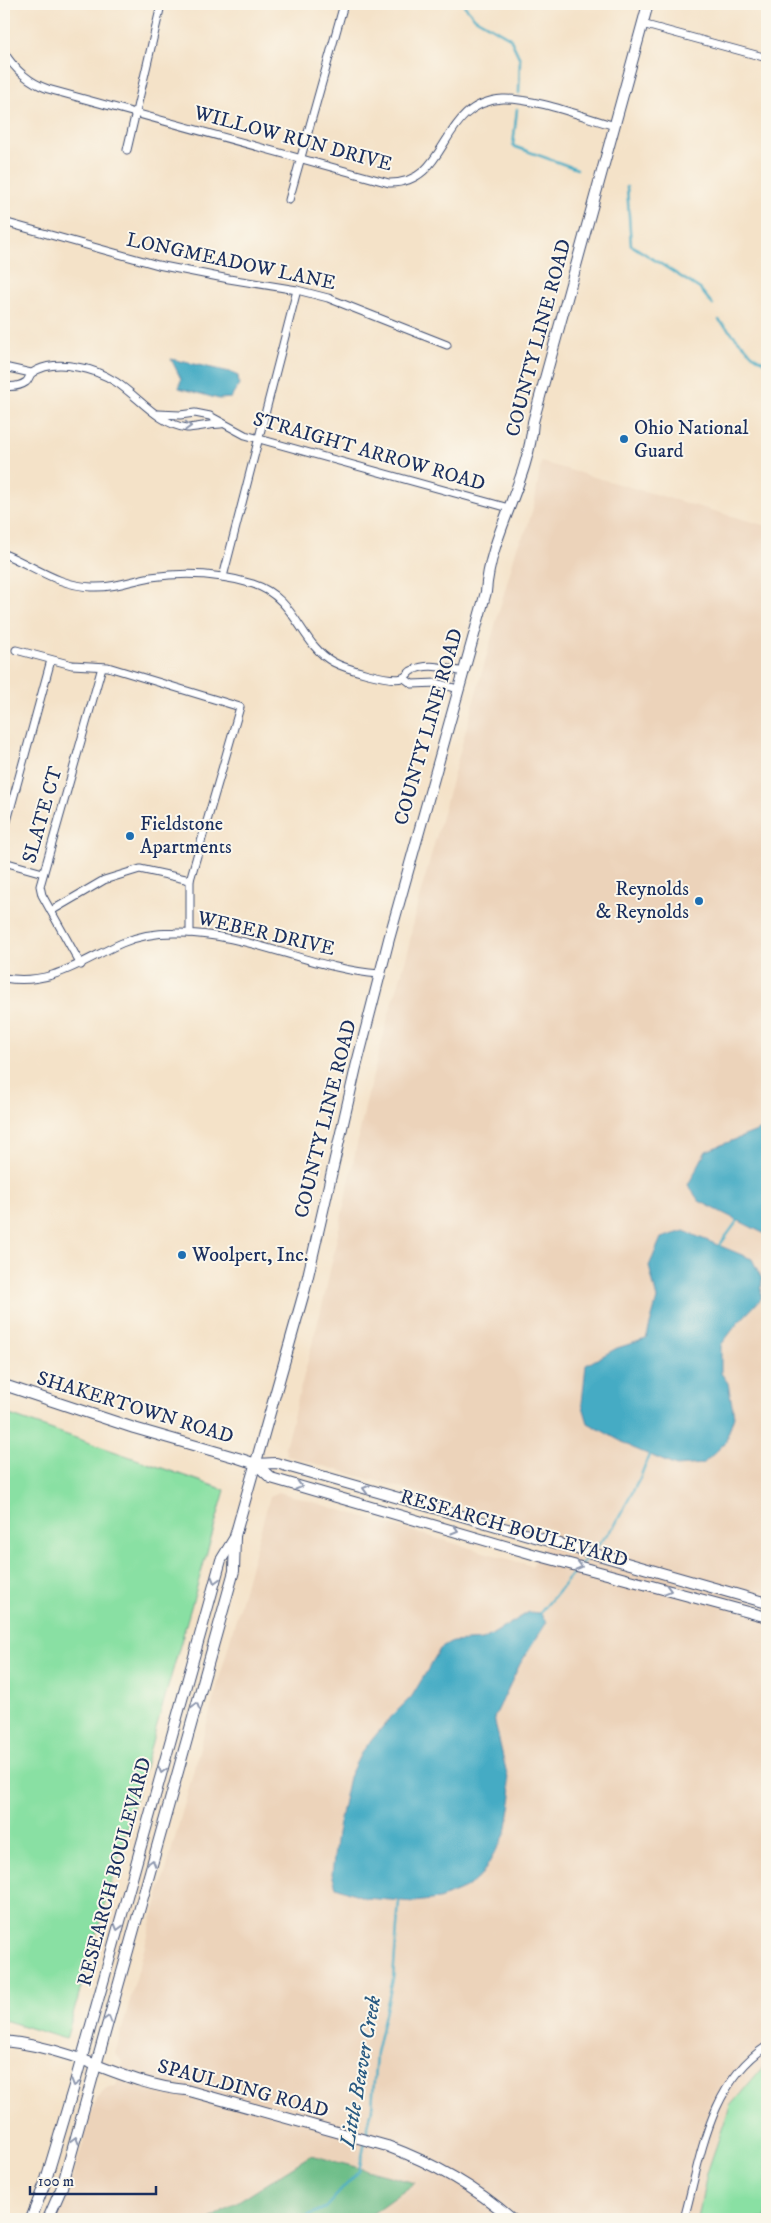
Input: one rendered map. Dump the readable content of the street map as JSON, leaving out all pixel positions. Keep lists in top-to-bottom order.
{
  "streets": {
    "main road": [
      "COUNTY LINE ROAD",
      "SHAKERTOWN ROAD",
      "RESEARCH BOULEVARD",
      "SPAULDING ROAD"
    ],
    "street": [
      "WILLOW RUN DRIVE",
      "LONGMEADOW LANE",
      "STRAIGHT ARROW ROAD",
      "SLATE CT",
      "WEBER DRIVE"
    ]
  },
  "crossings": [
    ["WILLOW RUN DRIVE", "COUNTY LINE ROAD"],
    ["COUNTY LINE ROAD", "STRAIGHT ARROW ROAD"],
    ["COUNTY LINE ROAD", "WEBER DRIVE"],
    ["COUNTY LINE ROAD", "SHAKERTOWN ROAD"],
    ["COUNTY LINE ROAD", "RESEARCH BOULEVARD"],
    ["SLATE CT", "WEBER DRIVE"],
    ["SHAKERTOWN ROAD", "RESEARCH BOULEVARD"],
    ["RESEARCH BOULEVARD", "SPAULDING ROAD"]
  ],
  "water": ["Little Beaver Creek"],
  "places": [
    "Ohio National Guard",
    "Fieldstone Apartments",
    "Reynolds & Reynolds",
    "Woolpert, Inc."
  ],
  "scale_bar": "100 m"
}
